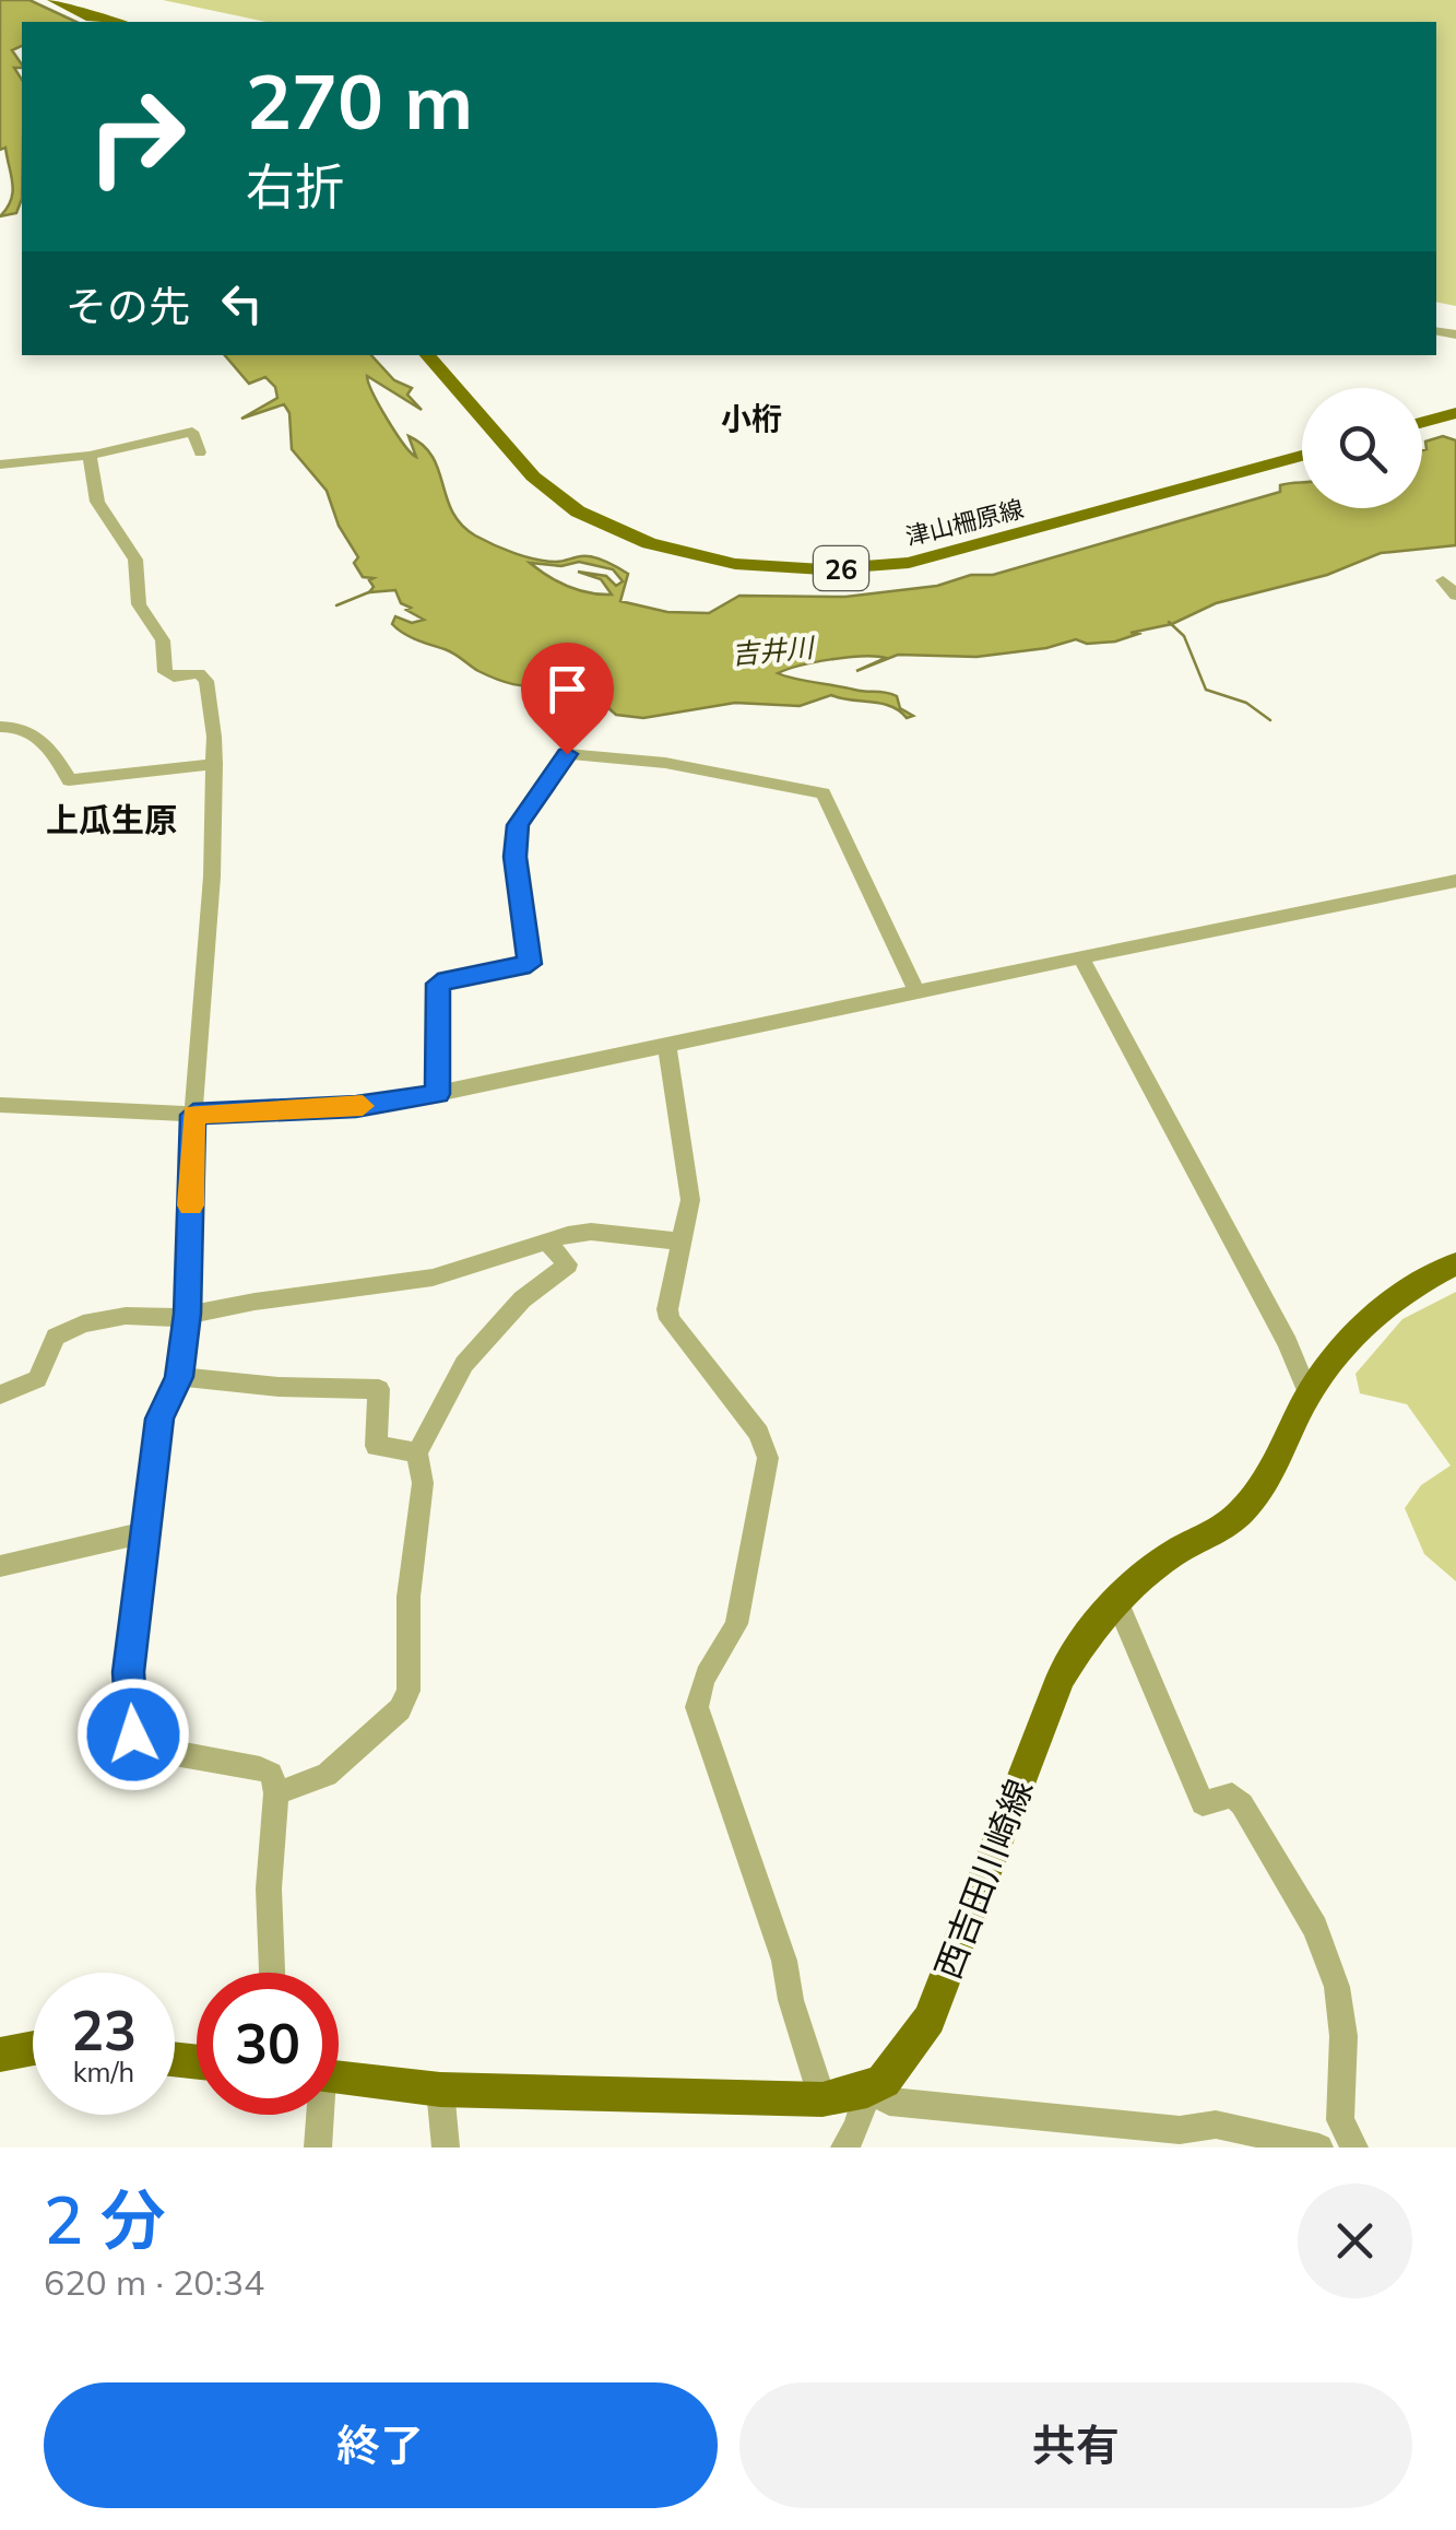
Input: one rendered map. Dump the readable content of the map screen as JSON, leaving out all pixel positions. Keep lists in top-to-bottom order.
{
  "streets": {
    "main road": ["津山柵原線", "26", "西吉田川崎線"]
  },
  "districts": ["小桁", "上瓜生原"],
  "water": ["吉井川"],
  "page": {
    "turn": ["270 m", "右折"],
    "then": "その先",
    "speed": "23 km/h",
    "limit": "30",
    "heading": ["2 分", "620 m · 20:34"],
    "buttons": ["終了", "共有"]
  }
}
